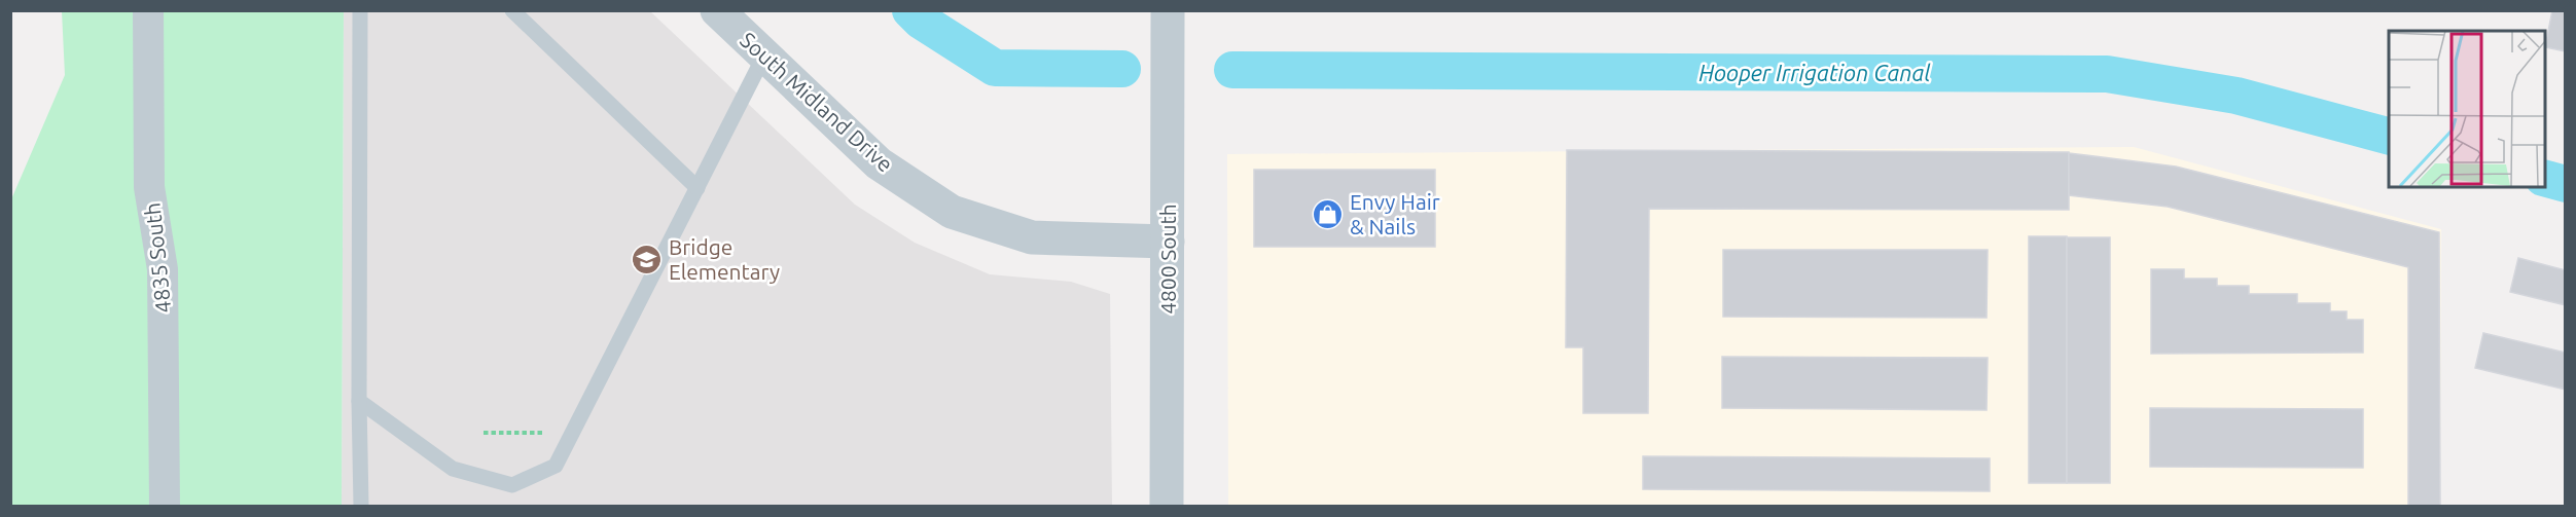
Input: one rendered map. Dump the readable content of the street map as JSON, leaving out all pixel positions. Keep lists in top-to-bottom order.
{
  "streets": {
    "street": ["South Midland Drive", "4835 South", "4800 South"]
  },
  "crossings": [
    ["South Midland Drive", "4800 South"]
  ],
  "water": ["Hooper Irrigation Canal"],
  "places": {
    "shop": ["Envy Hair & Nails"],
    "school or university": ["Bridge Elementary"]
  }
}
